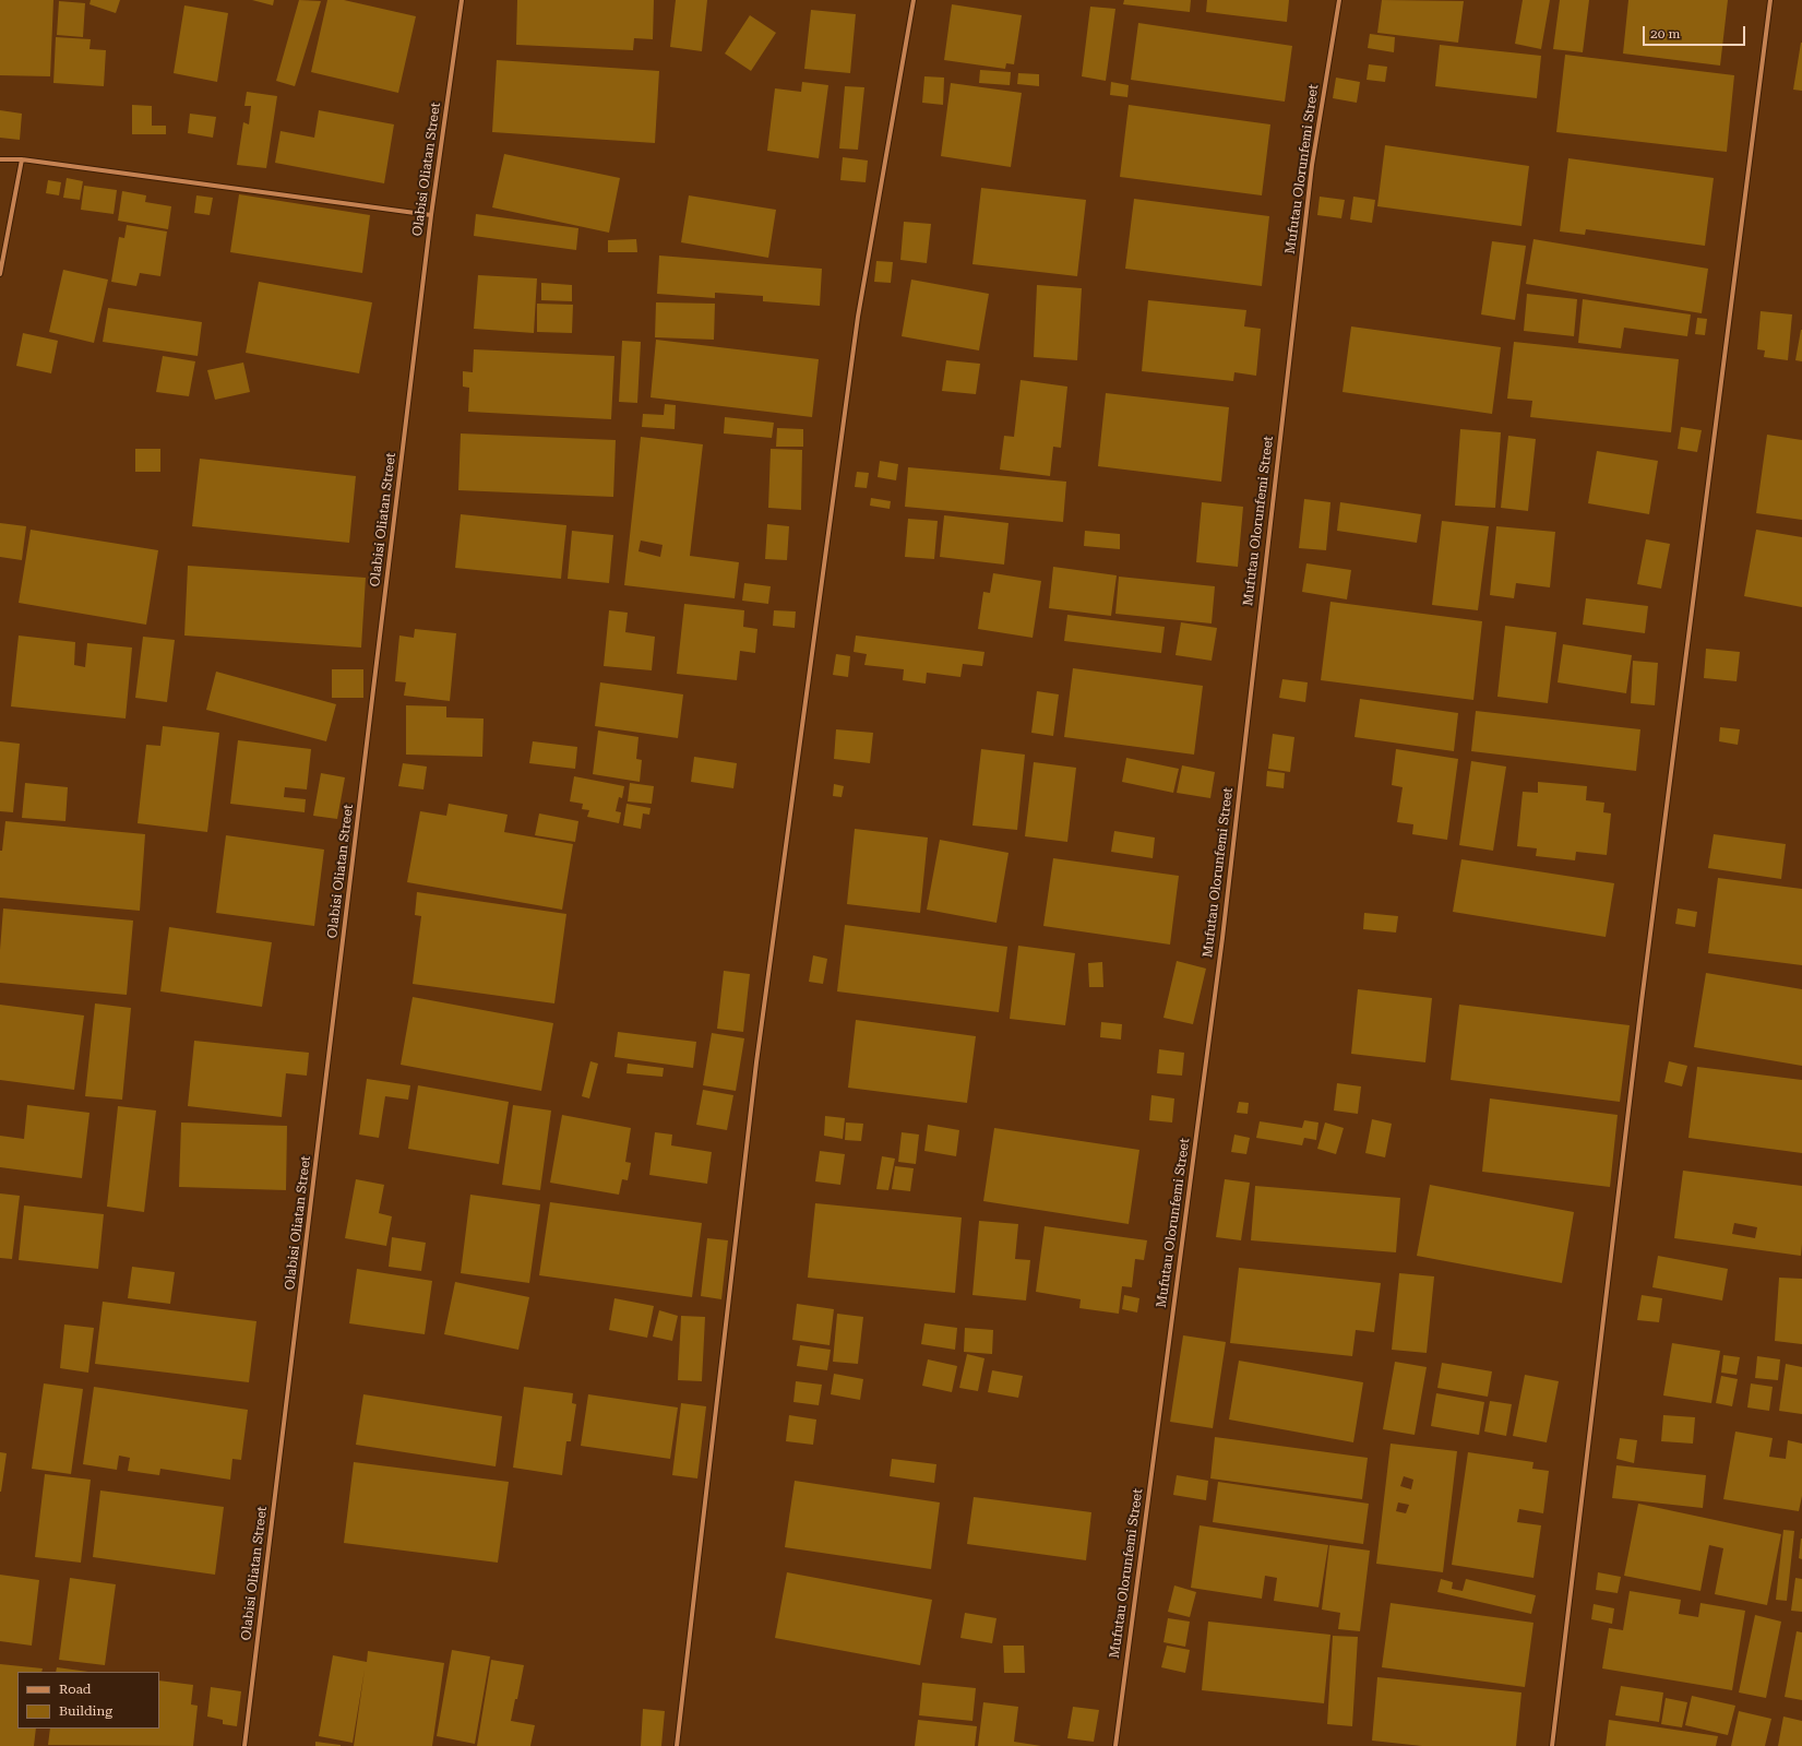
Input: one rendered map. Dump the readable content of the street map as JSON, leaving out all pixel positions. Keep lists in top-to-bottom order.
{
  "streets": {
    "street": ["Olabisi Oliatan Street", "Mufutau Olorunfemi Street"]
  },
  "legend": ["Road", "Building"],
  "scale_bar": "20 m"
}
